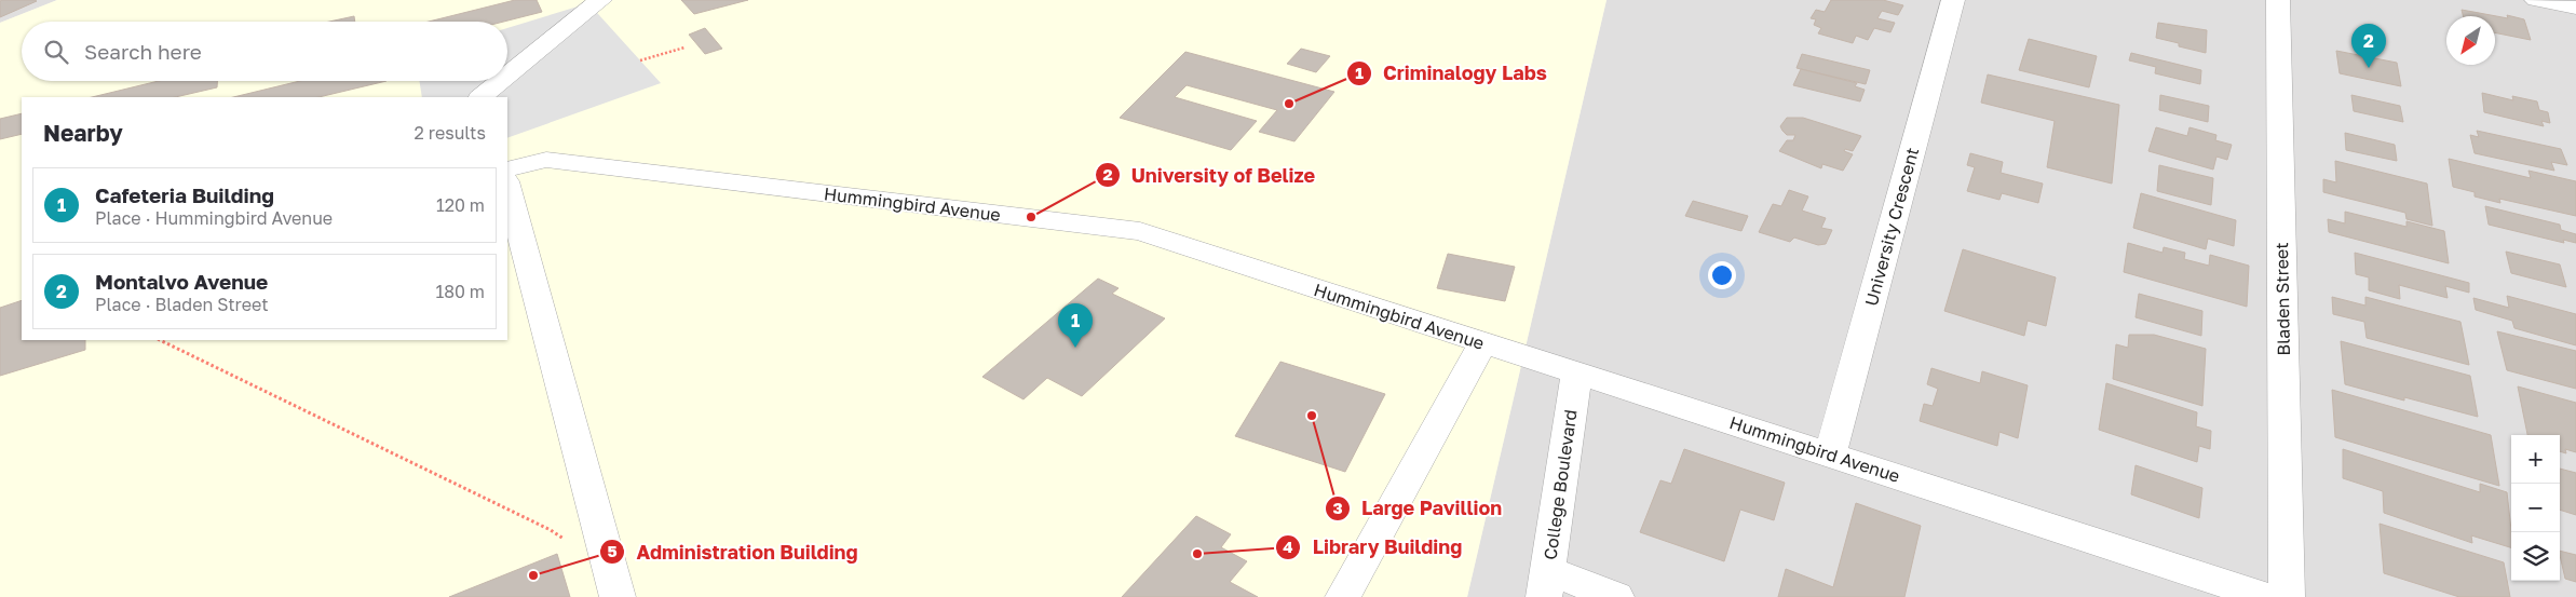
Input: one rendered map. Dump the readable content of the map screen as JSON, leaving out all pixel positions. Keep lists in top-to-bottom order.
{
  "streets": {
    "street": [
      "Hummingbird Avenue",
      "University Crescent",
      "Bladen Street",
      "College Boulevard"
    ]
  },
  "crossings": [
    ["Hummingbird Avenue", "University Crescent"],
    ["Hummingbird Avenue", "College Boulevard"]
  ],
  "places": [
    "Criminalogy Labs",
    "University of Belize",
    "Large Pavillion",
    "Library Building",
    "Administration Building"
  ],
  "north": "bottom left",
  "page": {
    "search": "Search here",
    "pins": ["2", "1"],
    "heading": ["Nearby", "2 results"],
    "list": [
      {
        "mark": "1",
        "name": "Cafeteria Building",
        "note": "Place · Hummingbird Avenue",
        "value": "120 m"
      },
      {
        "mark": "2",
        "name": "Montalvo Avenue",
        "note": "Place · Bladen Street",
        "value": "180 m"
      }
    ],
    "map_buttons": ["+", "−"]
  }
}
